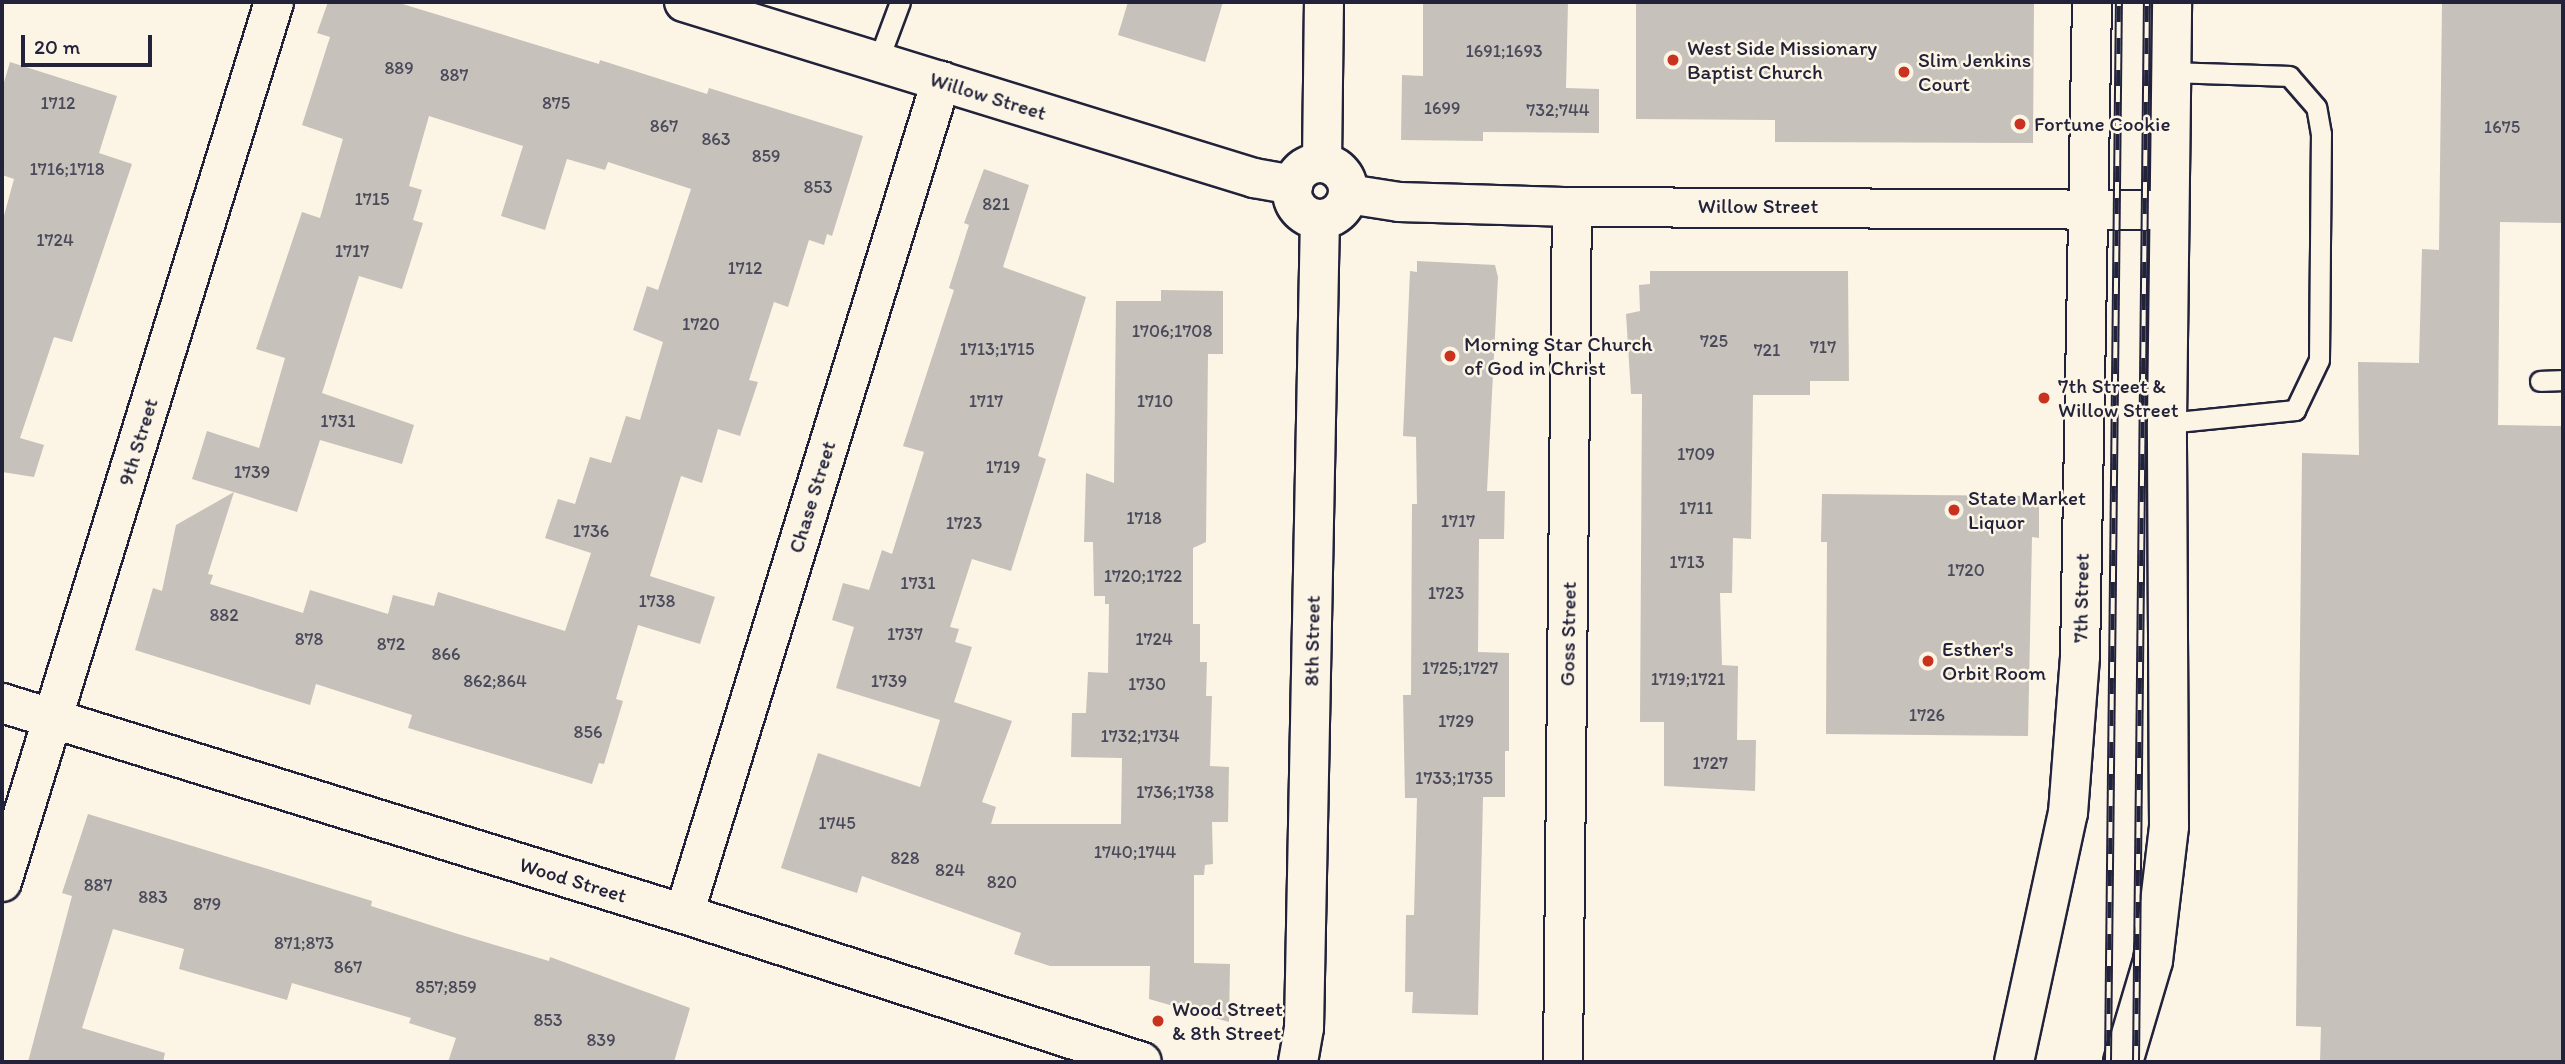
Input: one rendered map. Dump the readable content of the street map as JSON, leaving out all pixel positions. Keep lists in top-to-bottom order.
{
  "streets": {
    "street": [
      "Willow Street",
      "9th Street",
      "Chase Street",
      "7th Street",
      "Goss Street",
      "8th Street",
      "Wood Street"
    ]
  },
  "crossings": [
    ["Willow Street", "Chase Street"],
    ["Willow Street", "7th Street"],
    ["Willow Street", "Goss Street"],
    ["Willow Street", "8th Street"],
    ["9th Street", "Wood Street"],
    ["Chase Street", "Wood Street"]
  ],
  "places": [
    "West Side Missionary Baptist Church",
    "Slim Jenkins Court",
    "Fortune Cookie",
    "Morning Star Church of God in Christ",
    "7th Street & Willow Street",
    "State Market Liquor",
    "Esther's Orbit Room",
    "Wood Street & 8th Street"
  ],
  "house_numbers": [
    "1691;1693",
    "889",
    "887",
    "1712",
    "875",
    "1699",
    "732;744",
    "867",
    "1675",
    "863",
    "859",
    "1716;1718",
    "853",
    "1715",
    "821",
    "1724",
    "1717",
    "1712",
    "1720",
    "1706;1708",
    "725",
    "717",
    "1713;1715",
    "721",
    "1717",
    "1710",
    "1731",
    "1709",
    "1719",
    "1739",
    "1711",
    "1718",
    "1717",
    "1723",
    "1736",
    "1713",
    "1720",
    "1720;1722",
    "1731",
    "1723",
    "1738",
    "882",
    "1737",
    "878",
    "1724",
    "872",
    "866",
    "1725;1727",
    "1719;1721",
    "862;864",
    "1739",
    "1730",
    "1726",
    "1729",
    "856",
    "1732;1734",
    "1727",
    "1733;1735",
    "1736;1738",
    "1745",
    "1740;1744",
    "828",
    "824",
    "820",
    "887",
    "883",
    "879",
    "871;873",
    "867",
    "857;859",
    "853",
    "839"
  ],
  "scale_bar": "20 m"
}
